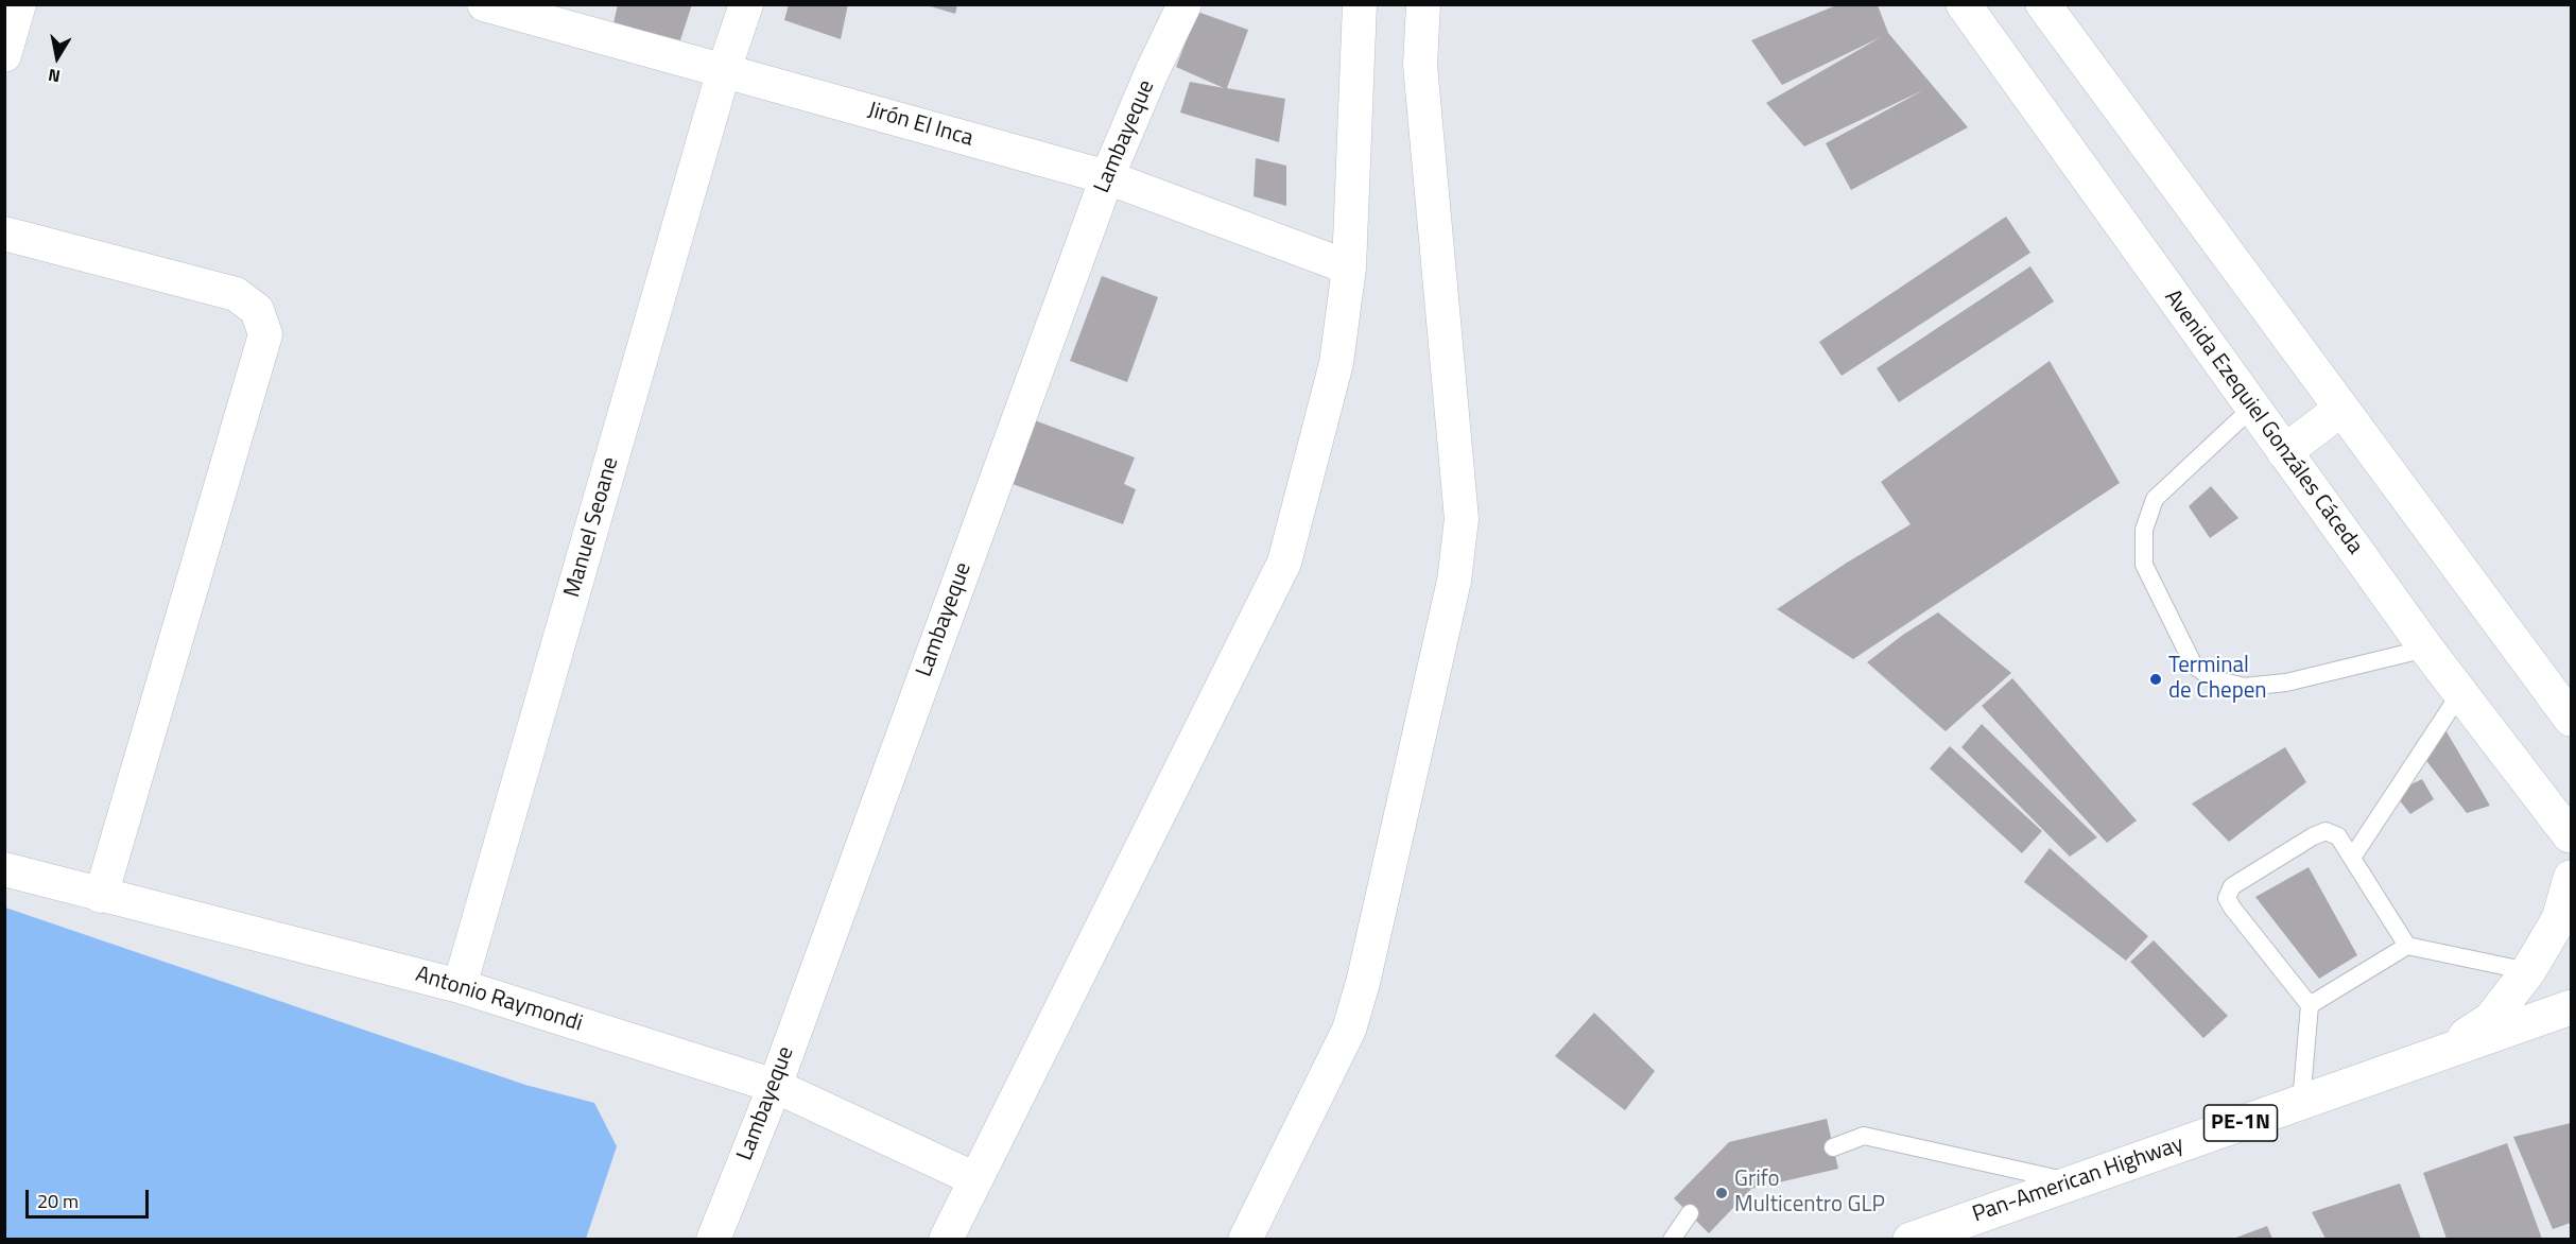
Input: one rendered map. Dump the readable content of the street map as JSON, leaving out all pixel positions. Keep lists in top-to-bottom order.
{
  "streets": {
    "main road": ["Avenida Ezequiel Gonzáles Cáceda", "PE-1N", "Pan-American Highway"],
    "street": [
      "Jirón El Inca",
      "Lambayeque",
      "Manuel Seoane",
      "Antonio Raymondi"
    ]
  },
  "crossings": [
    ["Jirón El Inca", "Lambayeque"],
    ["Jirón El Inca", "Manuel Seoane"],
    ["Lambayeque", "Antonio Raymondi"],
    ["Manuel Seoane", "Antonio Raymondi"]
  ],
  "places": ["Terminal de Chepen", "Grifo Multicentro GLP"],
  "scale_bar": "20 m",
  "north": "bottom"
}
